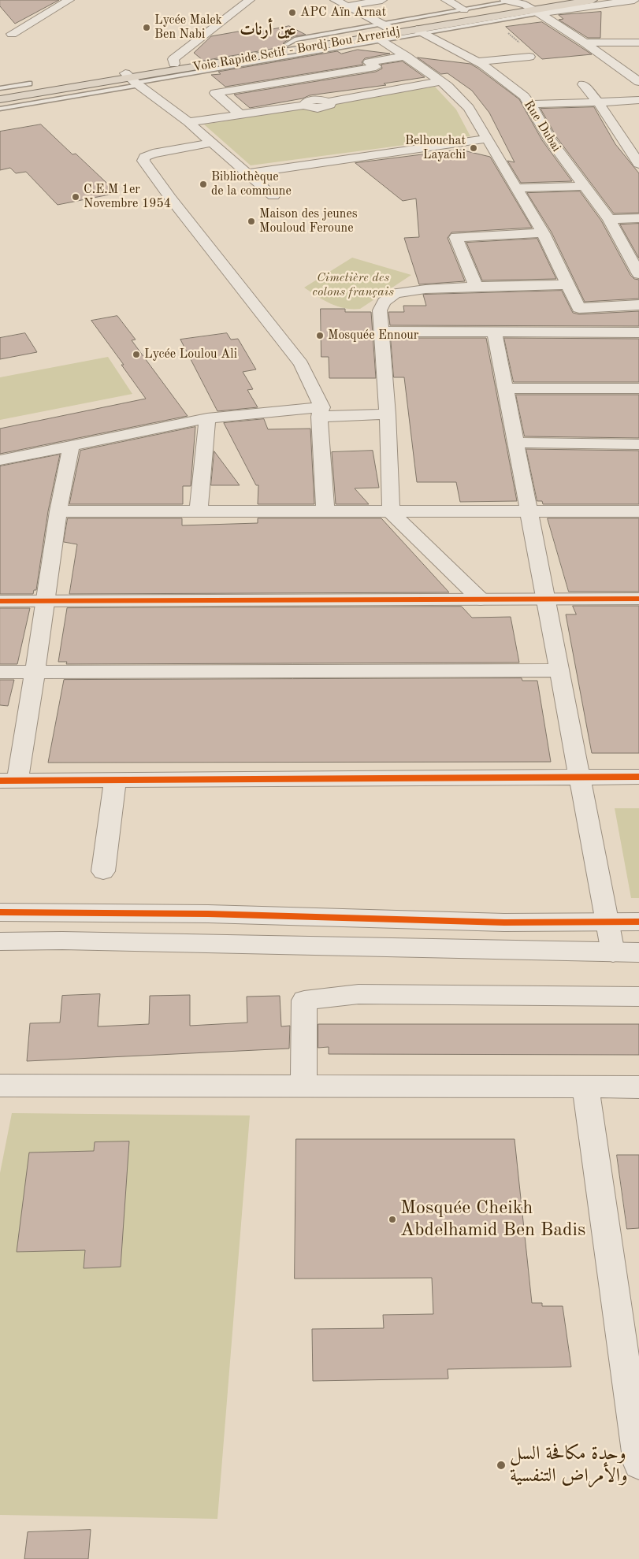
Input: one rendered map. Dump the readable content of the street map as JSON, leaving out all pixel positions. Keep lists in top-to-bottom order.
{
  "streets": {
    "highway": ["Voie Rapide Setif - Bordj Bou Arreridj"],
    "street": ["Rue Dubai"]
  },
  "crossings": [
    ["Voie Rapide Setif - Bordj Bou Arreridj", "Rue Dubai"]
  ],
  "districts": ["عين أرنات"],
  "parks": ["Cimetière des colons français"],
  "places": [
    "APC Aïn Arnat",
    "Lycée Malek Ben Nabi",
    "Belhouchat Layachi",
    "Bibliothèque de la commune",
    "C.E.M 1er Novembre 1954",
    "Maison des jeunes Mouloud Feroune",
    "Mosquée Ennour",
    "Lycée Loulou Ali",
    "Mosquée Cheikh Abdelhamid Ben Badis",
    "وحدة مكافحة السل والأمراض التنفسية"
  ]
}
